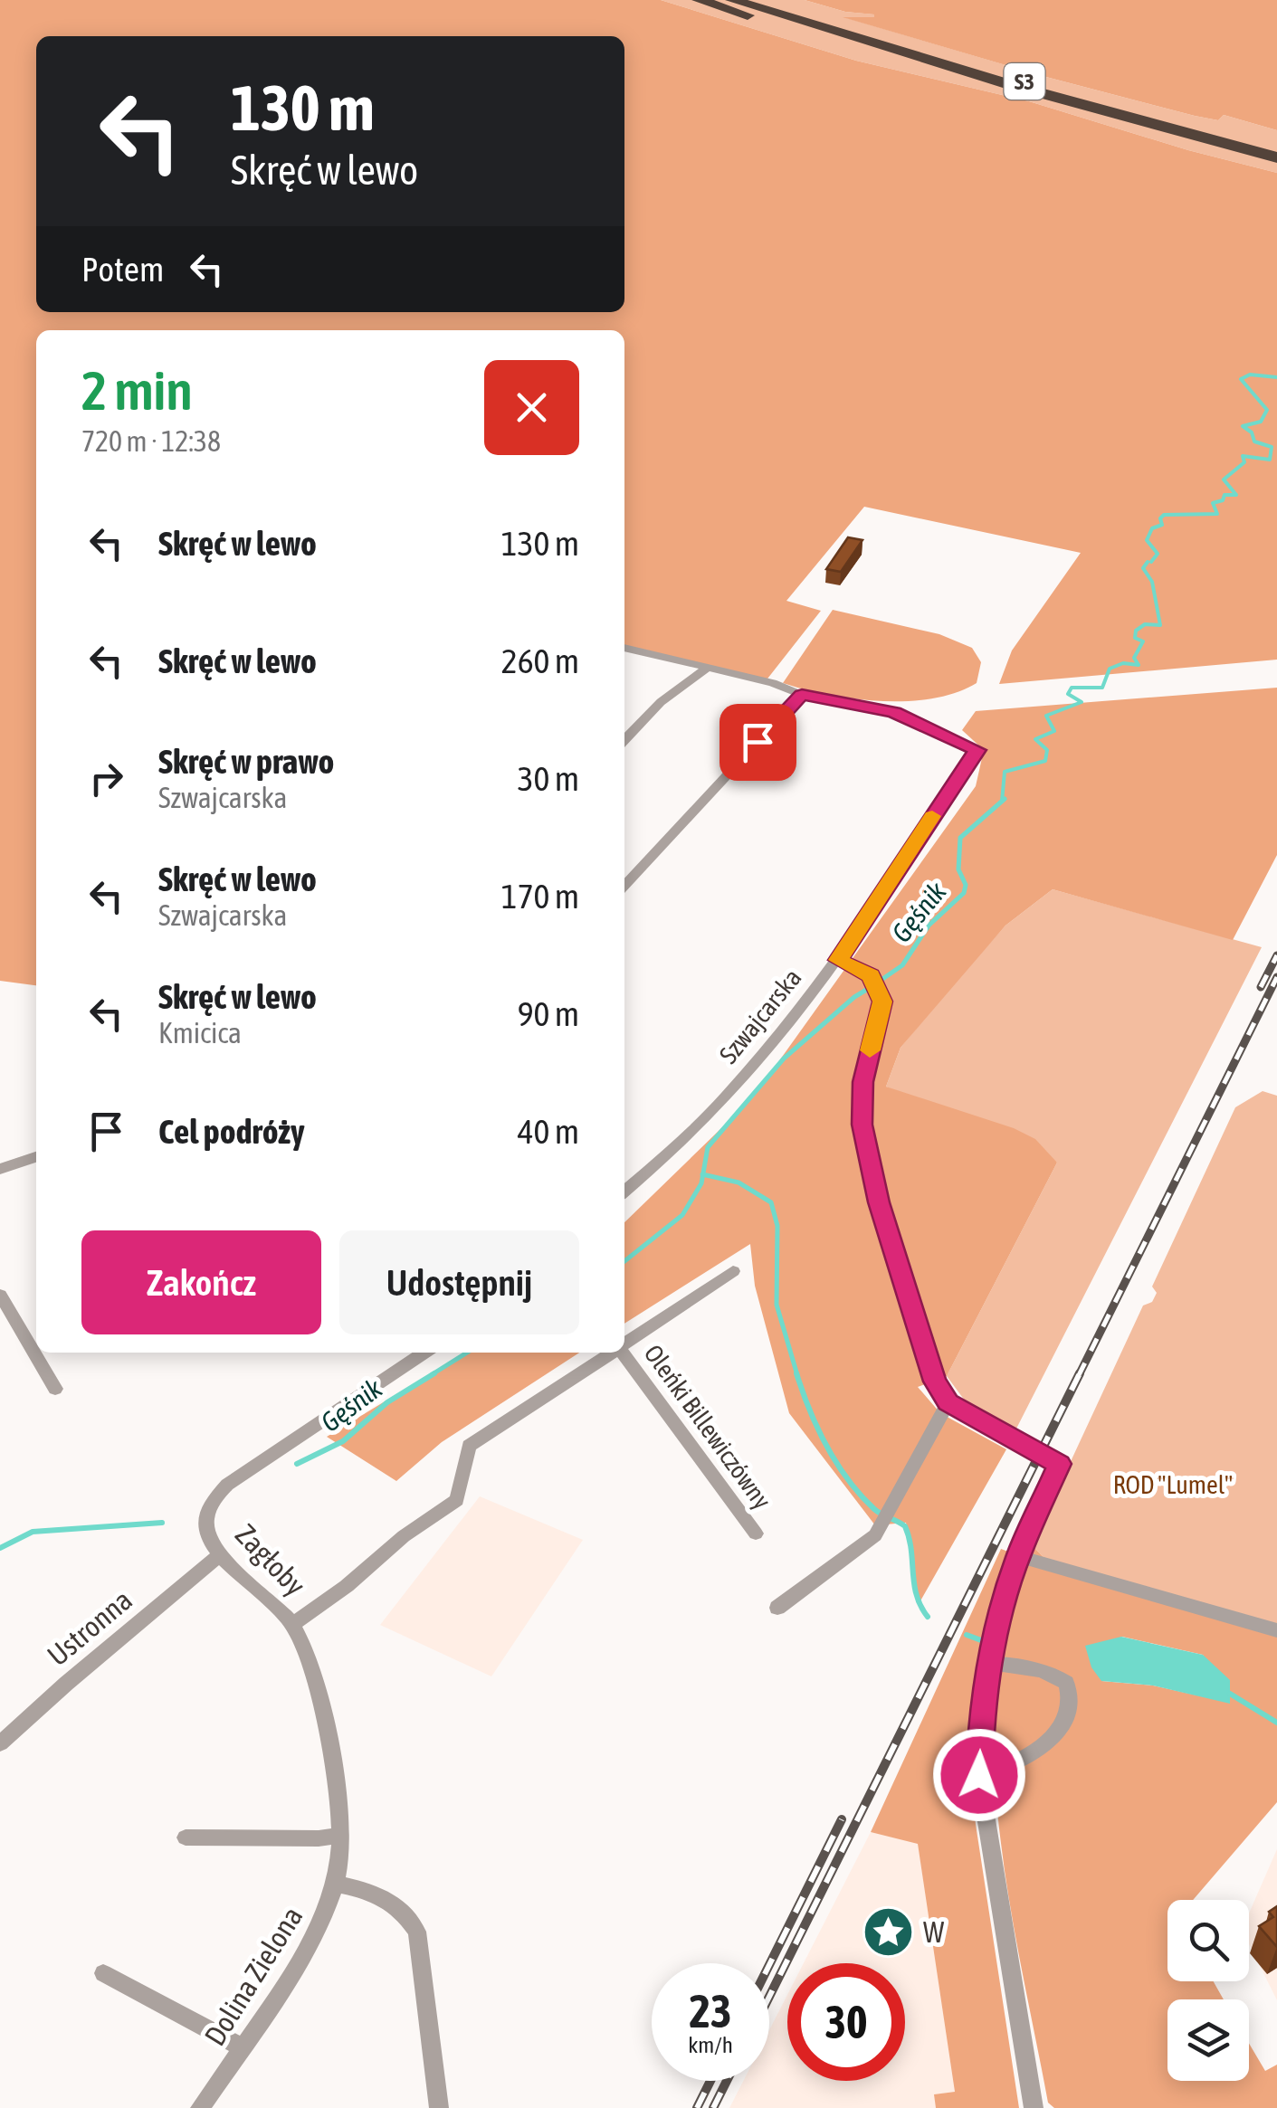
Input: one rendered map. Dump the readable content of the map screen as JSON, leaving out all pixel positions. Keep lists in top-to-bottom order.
{
  "streets": {
    "highway": ["S3"],
    "street": [
      "Szwajcarska",
      "Oleńki Billewiczówny",
      "Zagłoby",
      "Ustronna",
      "Dolina Zielona"
    ]
  },
  "crossings": [
    ["Oleńki Billewiczówny", "Zagłoby"],
    ["Zagłoby", "Ustronna"],
    ["Zagłoby", "Dolina Zielona"]
  ],
  "water": ["Gęśnik"],
  "parks": ["ROD \"Lumel\""],
  "places": {
    "place": ["W"]
  },
  "page": {
    "turn": ["130 m", "Skręć w lewo"],
    "then": "Potem",
    "heading": ["2 min", "720 m · 12:38"],
    "list": [
      {
        "name": "Skręć w lewo",
        "value": "130 m"
      },
      {
        "name": "Skręć w lewo",
        "value": "260 m"
      },
      {
        "name": "Skręć w prawo",
        "note": "Szwajcarska",
        "value": "30 m"
      },
      {
        "name": "Skręć w lewo",
        "note": "Szwajcarska",
        "value": "170 m"
      },
      {
        "name": "Skręć w lewo",
        "note": "Kmicica",
        "value": "90 m"
      },
      {
        "name": "Cel podróży",
        "value": "40 m"
      }
    ],
    "buttons": ["Zakończ", "Udostępnij"],
    "speed": "23 km/h",
    "limit": "30"
  }
}
